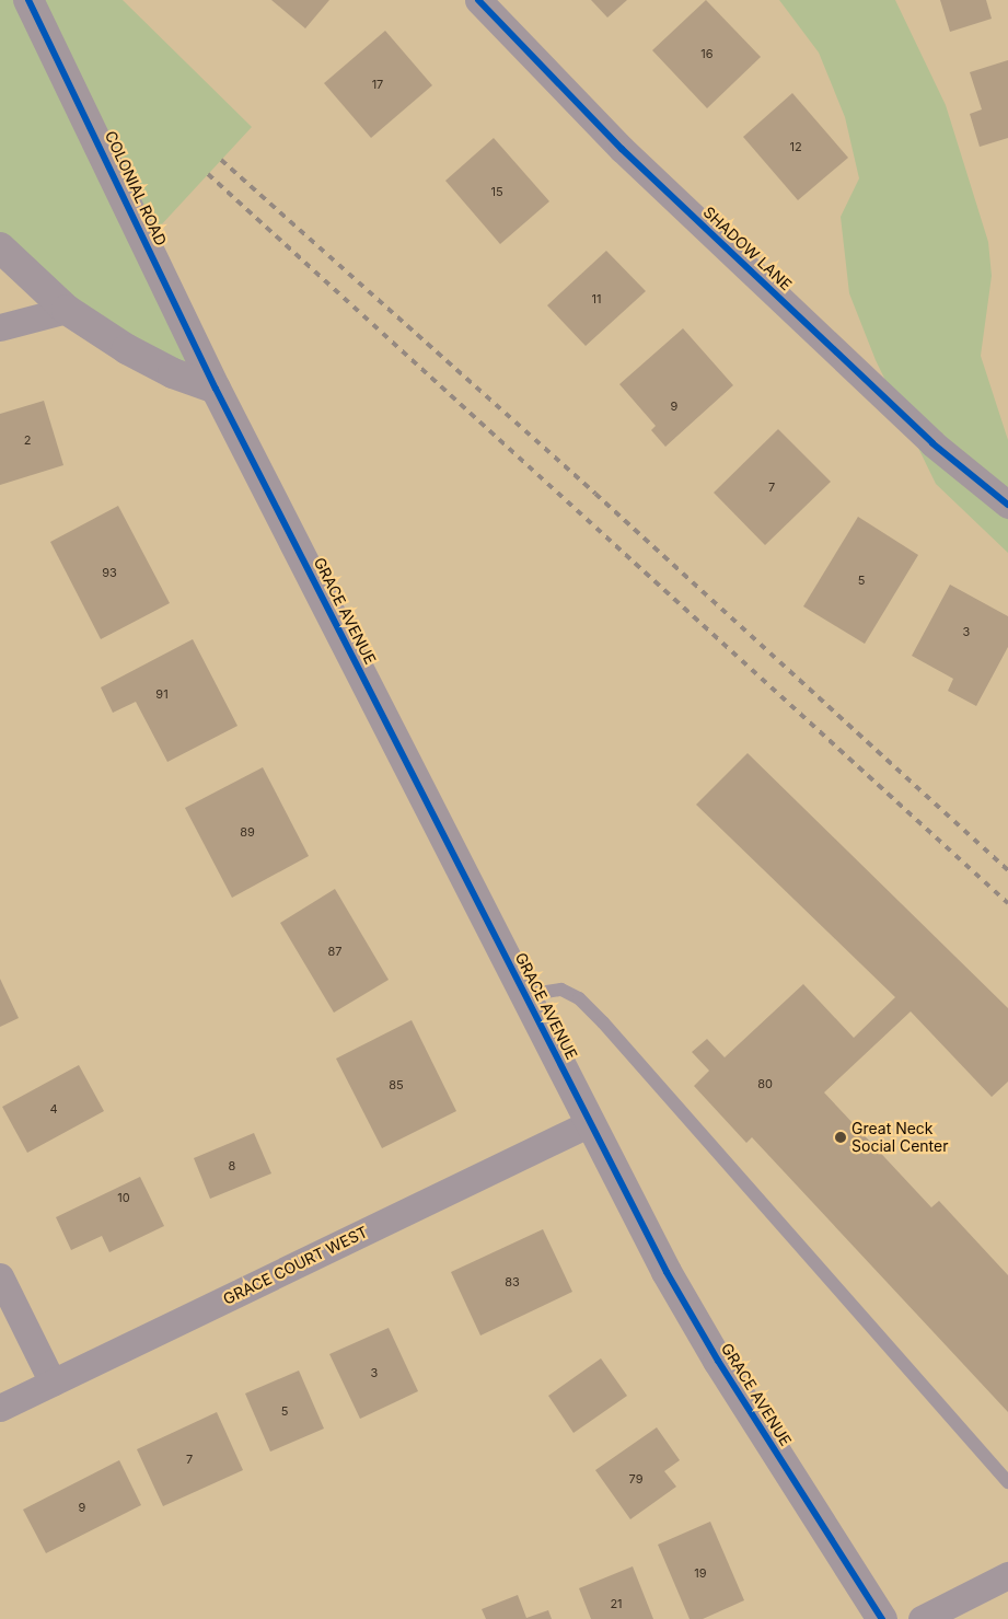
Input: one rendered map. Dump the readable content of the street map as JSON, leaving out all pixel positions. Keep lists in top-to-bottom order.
{
  "streets": {
    "street": [
      "COLONIAL ROAD",
      "SHADOW LANE",
      "GRACE AVENUE",
      "GRACE COURT WEST"
    ]
  },
  "crossings": [
    ["COLONIAL ROAD", "GRACE AVENUE"],
    ["GRACE AVENUE", "GRACE COURT WEST"]
  ],
  "places": ["Great Neck Social Center"],
  "house_numbers": [
    "16",
    "17",
    "12",
    "15",
    "11",
    "9",
    "2",
    "7",
    "93",
    "5",
    "3",
    "91",
    "89",
    "87",
    "80",
    "85",
    "4",
    "8",
    "10",
    "83",
    "3",
    "5",
    "7",
    "79",
    "9",
    "19",
    "21"
  ]
}
